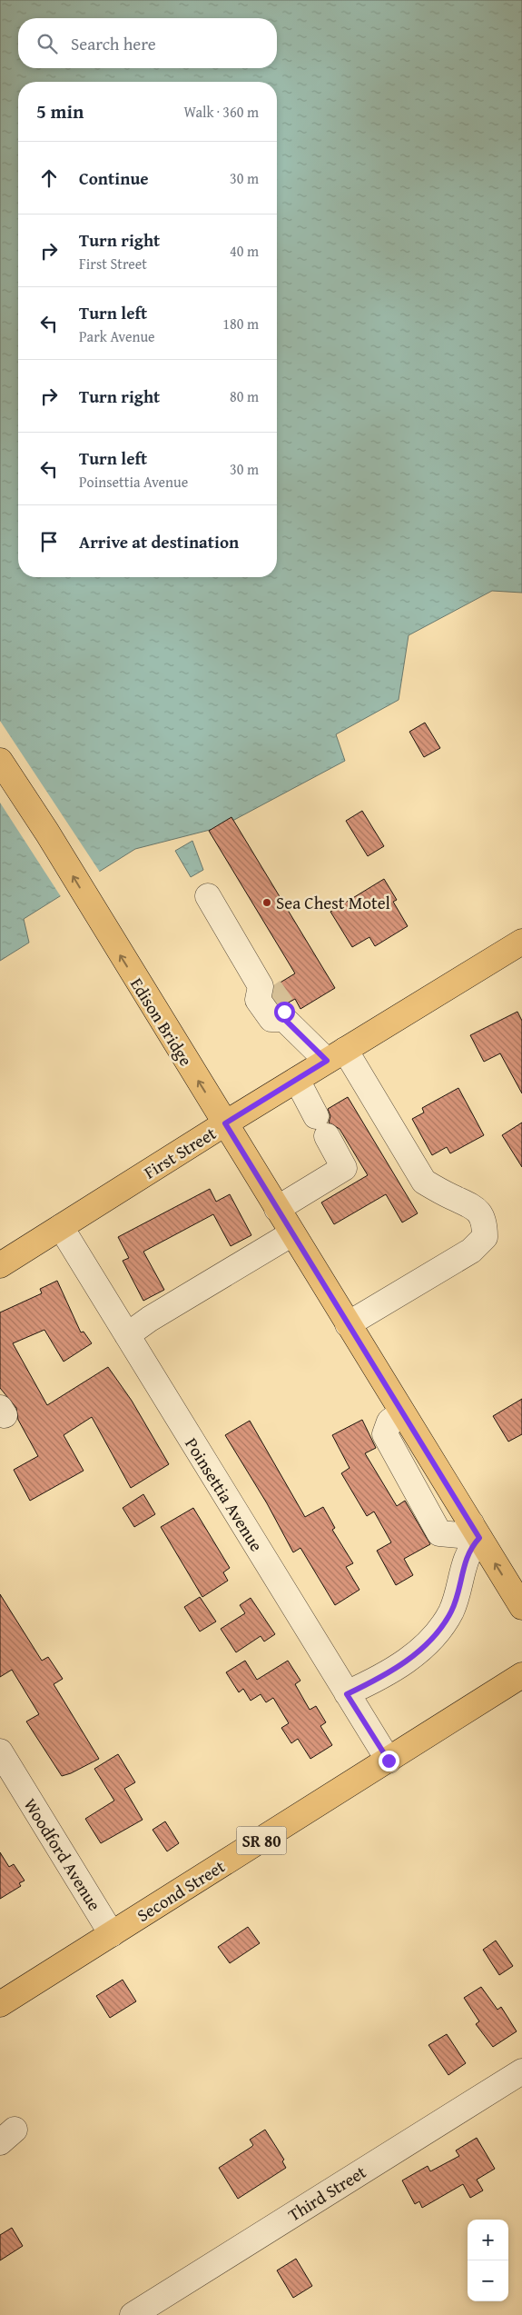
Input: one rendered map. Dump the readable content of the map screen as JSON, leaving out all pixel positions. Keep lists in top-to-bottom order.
{
  "streets": {
    "main road": [
      "Edison Bridge",
      "First Street",
      "SR 80",
      "Second Street"
    ],
    "street": ["Poinsettia Avenue", "Woodford Avenue", "Third Street"]
  },
  "crossings": [
    ["Edison Bridge", "First Street"],
    ["First Street", "Poinsettia Avenue"],
    ["Poinsettia Avenue", "Second Street"],
    ["Woodford Avenue", "Second Street"]
  ],
  "one_way": ["Edison Bridge"],
  "places": ["Sea Chest Motel"],
  "page": {
    "search": "Search here",
    "heading": ["5 min", "Walk · 360 m"],
    "list": [
      ["Continue", "30 m"],
      ["Turn right", "First Street", "40 m"],
      ["Turn left", "Park Avenue", "180 m"],
      ["Turn right", "80 m"],
      ["Turn left", "Poinsettia Avenue", "30 m"],
      "Arrive at destination"
    ],
    "map_buttons": ["+", "−"]
  }
}
